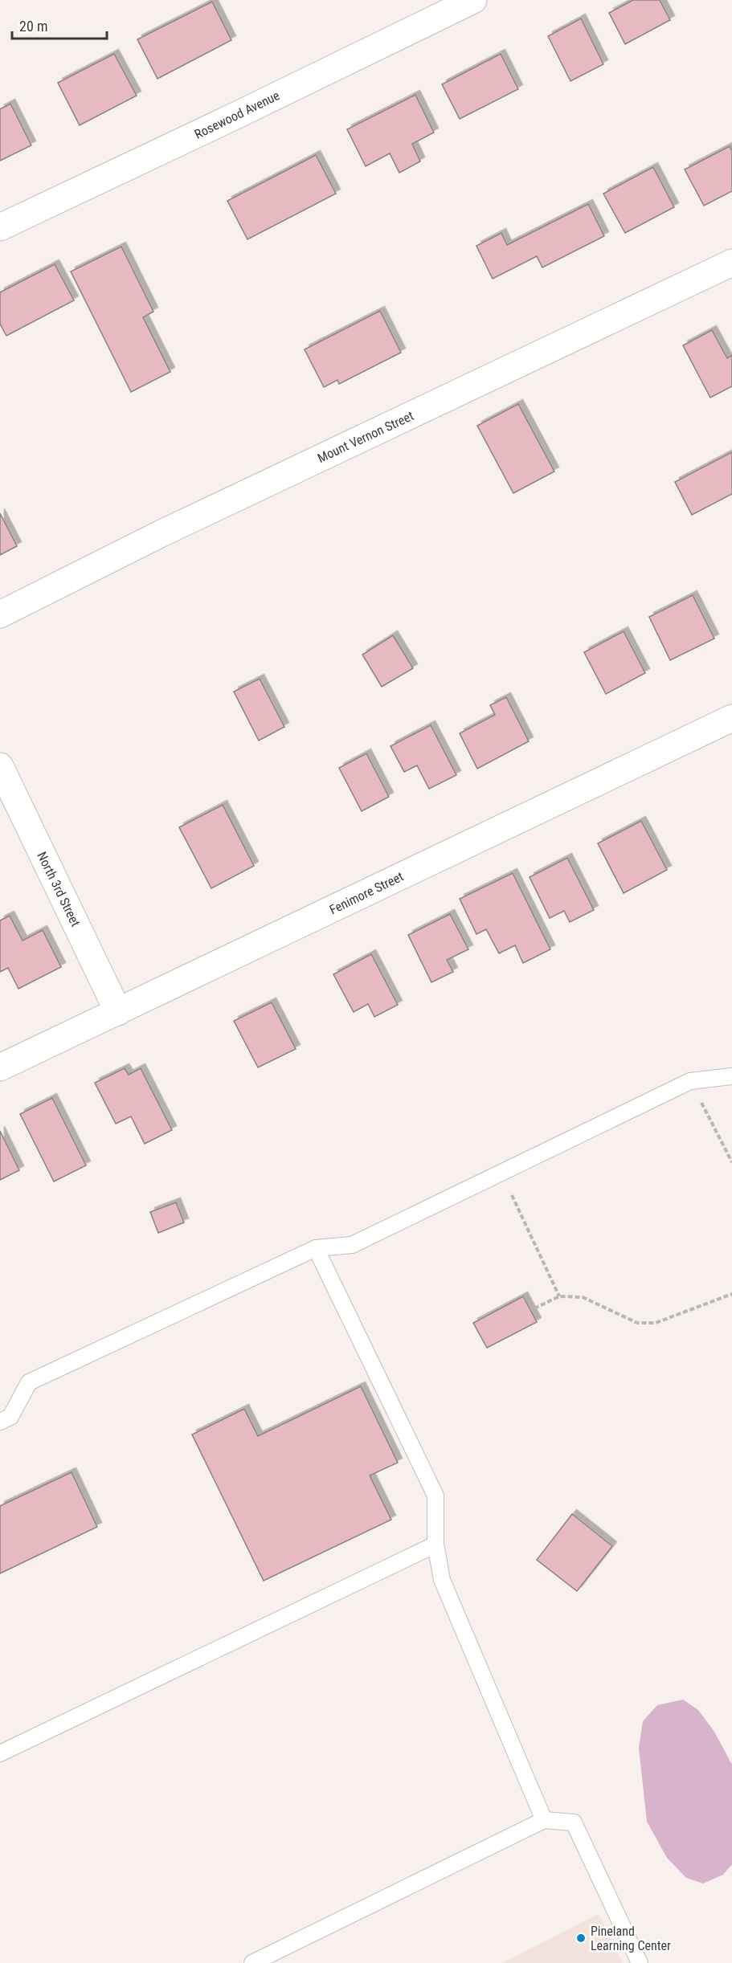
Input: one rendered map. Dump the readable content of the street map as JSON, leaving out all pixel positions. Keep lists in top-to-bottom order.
{
  "streets": {
    "street": [
      "Rosewood Avenue",
      "Mount Vernon Street",
      "North 3rd Street",
      "Fenimore Street"
    ]
  },
  "crossings": [
    ["North 3rd Street", "Fenimore Street"]
  ],
  "places": ["Pineland Learning Center"],
  "scale_bar": "20 m"
}
